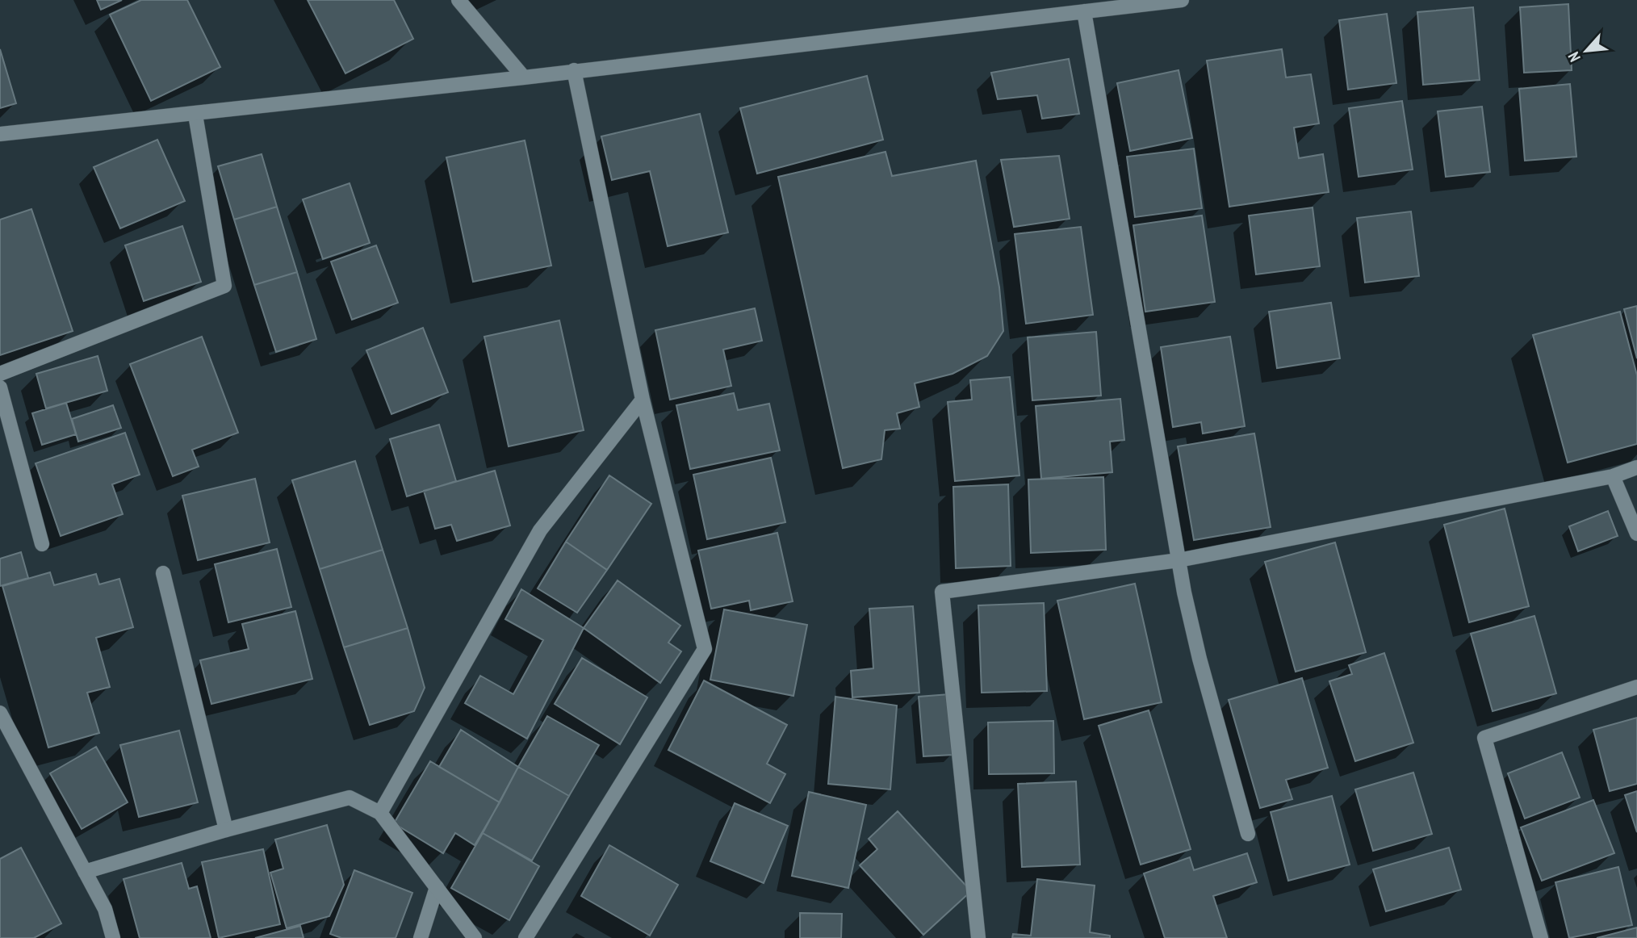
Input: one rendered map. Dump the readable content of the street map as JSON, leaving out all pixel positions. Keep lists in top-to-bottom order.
{
  "north": "bottom left"
}
